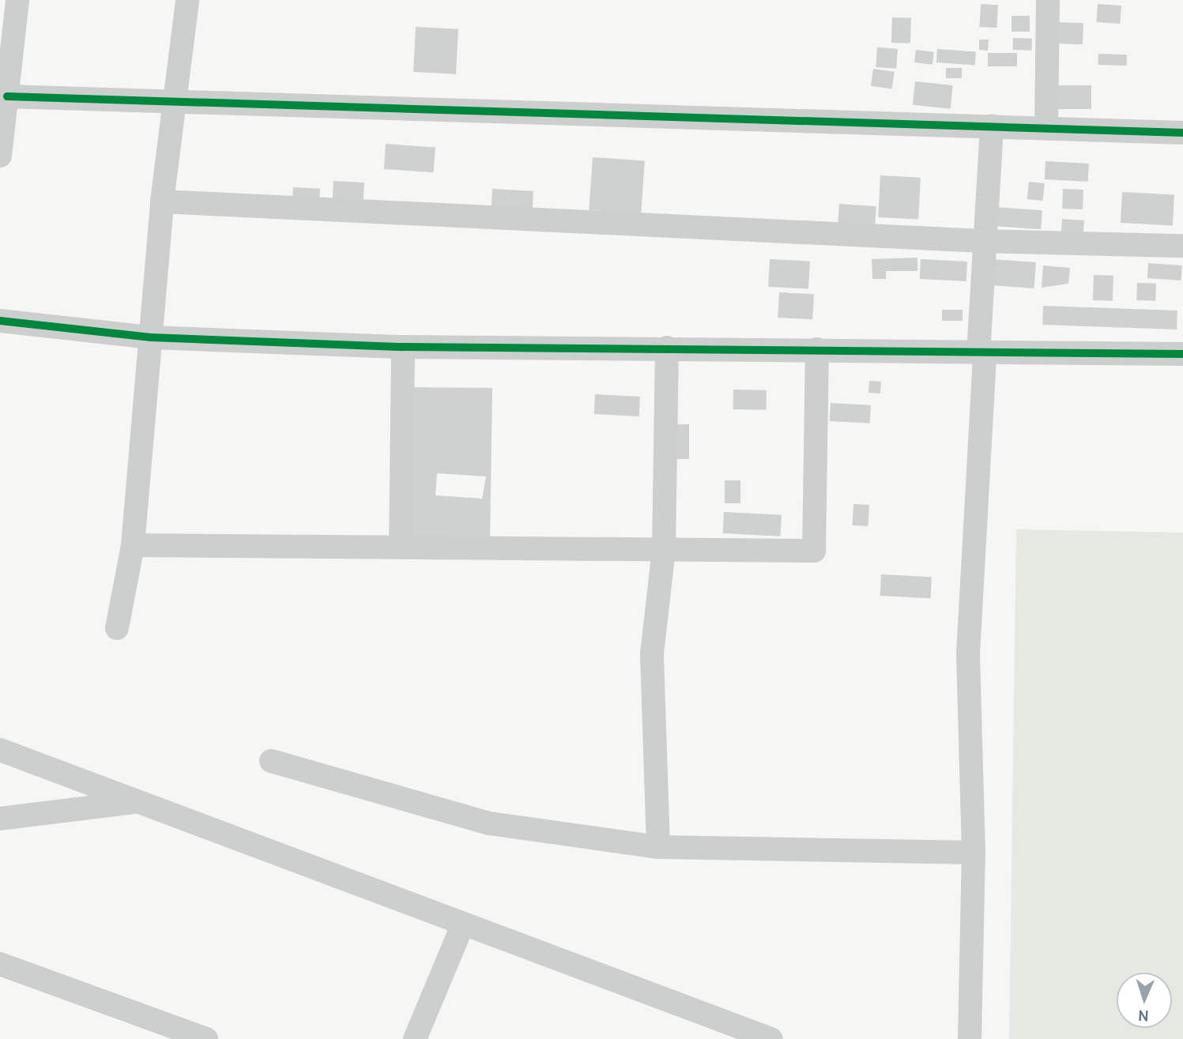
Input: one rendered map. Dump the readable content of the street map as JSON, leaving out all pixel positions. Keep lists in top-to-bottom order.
{
  "north": "bottom"
}
